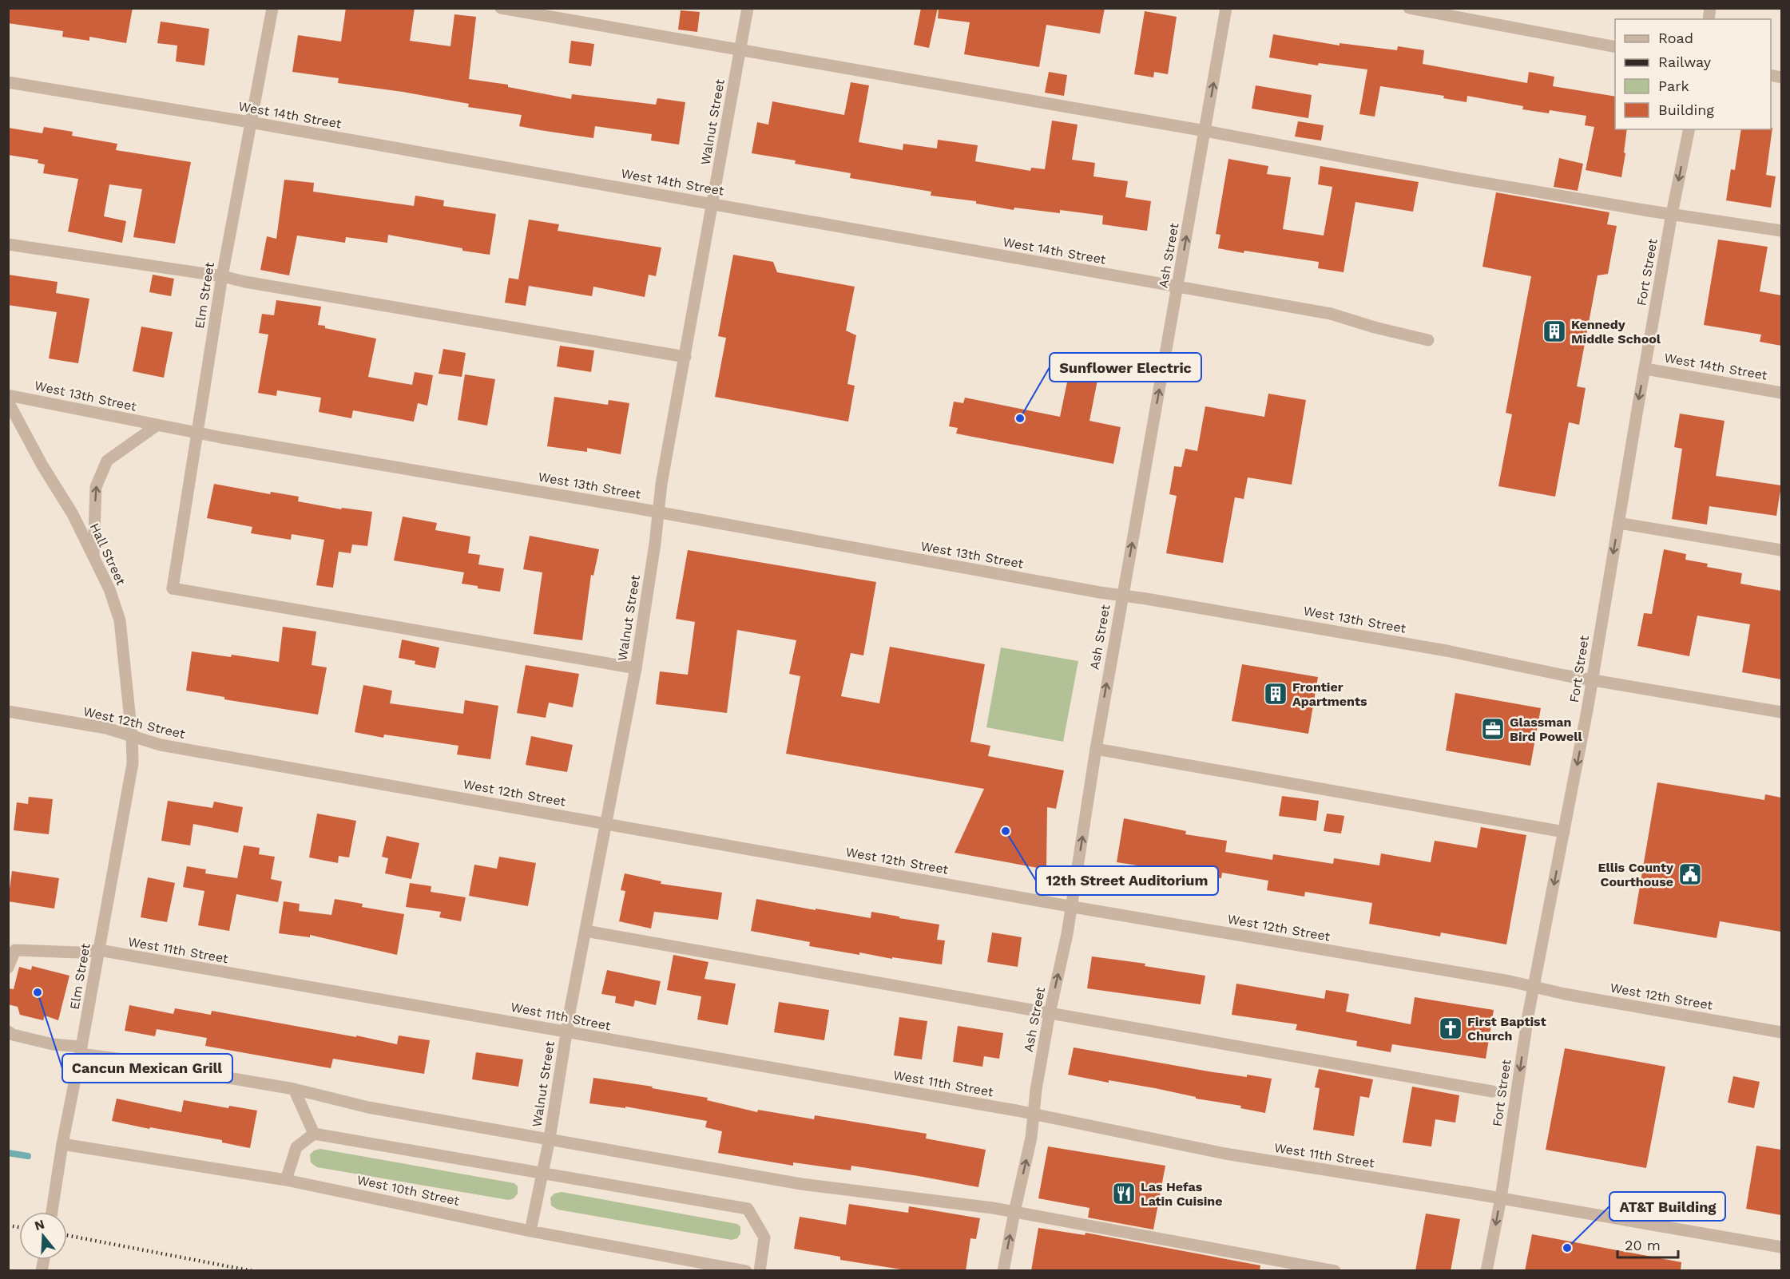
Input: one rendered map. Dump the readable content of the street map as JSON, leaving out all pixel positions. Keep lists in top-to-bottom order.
{
  "streets": {
    "street": [
      "West 14th Street",
      "Walnut Street",
      "Ash Street",
      "Fort Street",
      "Elm Street",
      "West 13th Street",
      "Hall Street",
      "West 12th Street",
      "West 11th Street",
      "West 10th Street"
    ]
  },
  "crossings": [
    ["West 14th Street", "Walnut Street"],
    ["West 14th Street", "Ash Street"],
    ["West 14th Street", "Fort Street"],
    ["West 14th Street", "Elm Street"],
    ["Walnut Street", "Elm Street"],
    ["Walnut Street", "West 13th Street"],
    ["Walnut Street", "West 12th Street"],
    ["Walnut Street", "West 11th Street"],
    ["Walnut Street", "West 10th Street"],
    ["Ash Street", "West 13th Street"],
    ["Ash Street", "West 12th Street"],
    ["Ash Street", "West 11th Street"],
    ["Fort Street", "West 13th Street"],
    ["Fort Street", "West 12th Street"],
    ["Fort Street", "West 11th Street"],
    ["Elm Street", "West 13th Street"],
    ["Elm Street", "Hall Street"],
    ["Elm Street", "West 12th Street"],
    ["Elm Street", "West 11th Street"],
    ["Elm Street", "West 10th Street"],
    ["Hall Street", "West 12th Street"]
  ],
  "one_way": ["Ash Street", "Fort Street"],
  "places": {
    "building": ["Kennedy Middle School", "Frontier Apartments"],
    "other": [
      "Sunflower Electric",
      "12th Street Auditorium",
      "Cancun Mexican Grill",
      "AT&T Building"
    ],
    "office": ["Glassman Bird Powell"],
    "public building": ["Ellis County Courthouse"],
    "church": ["First Baptist Church"],
    "restaurant": ["Las Hefas Latin Cuisine"]
  },
  "legend": [
    "Road",
    "Railway",
    "Park",
    "Building"
  ],
  "scale_bar": "20 m",
  "north": "top"
}
